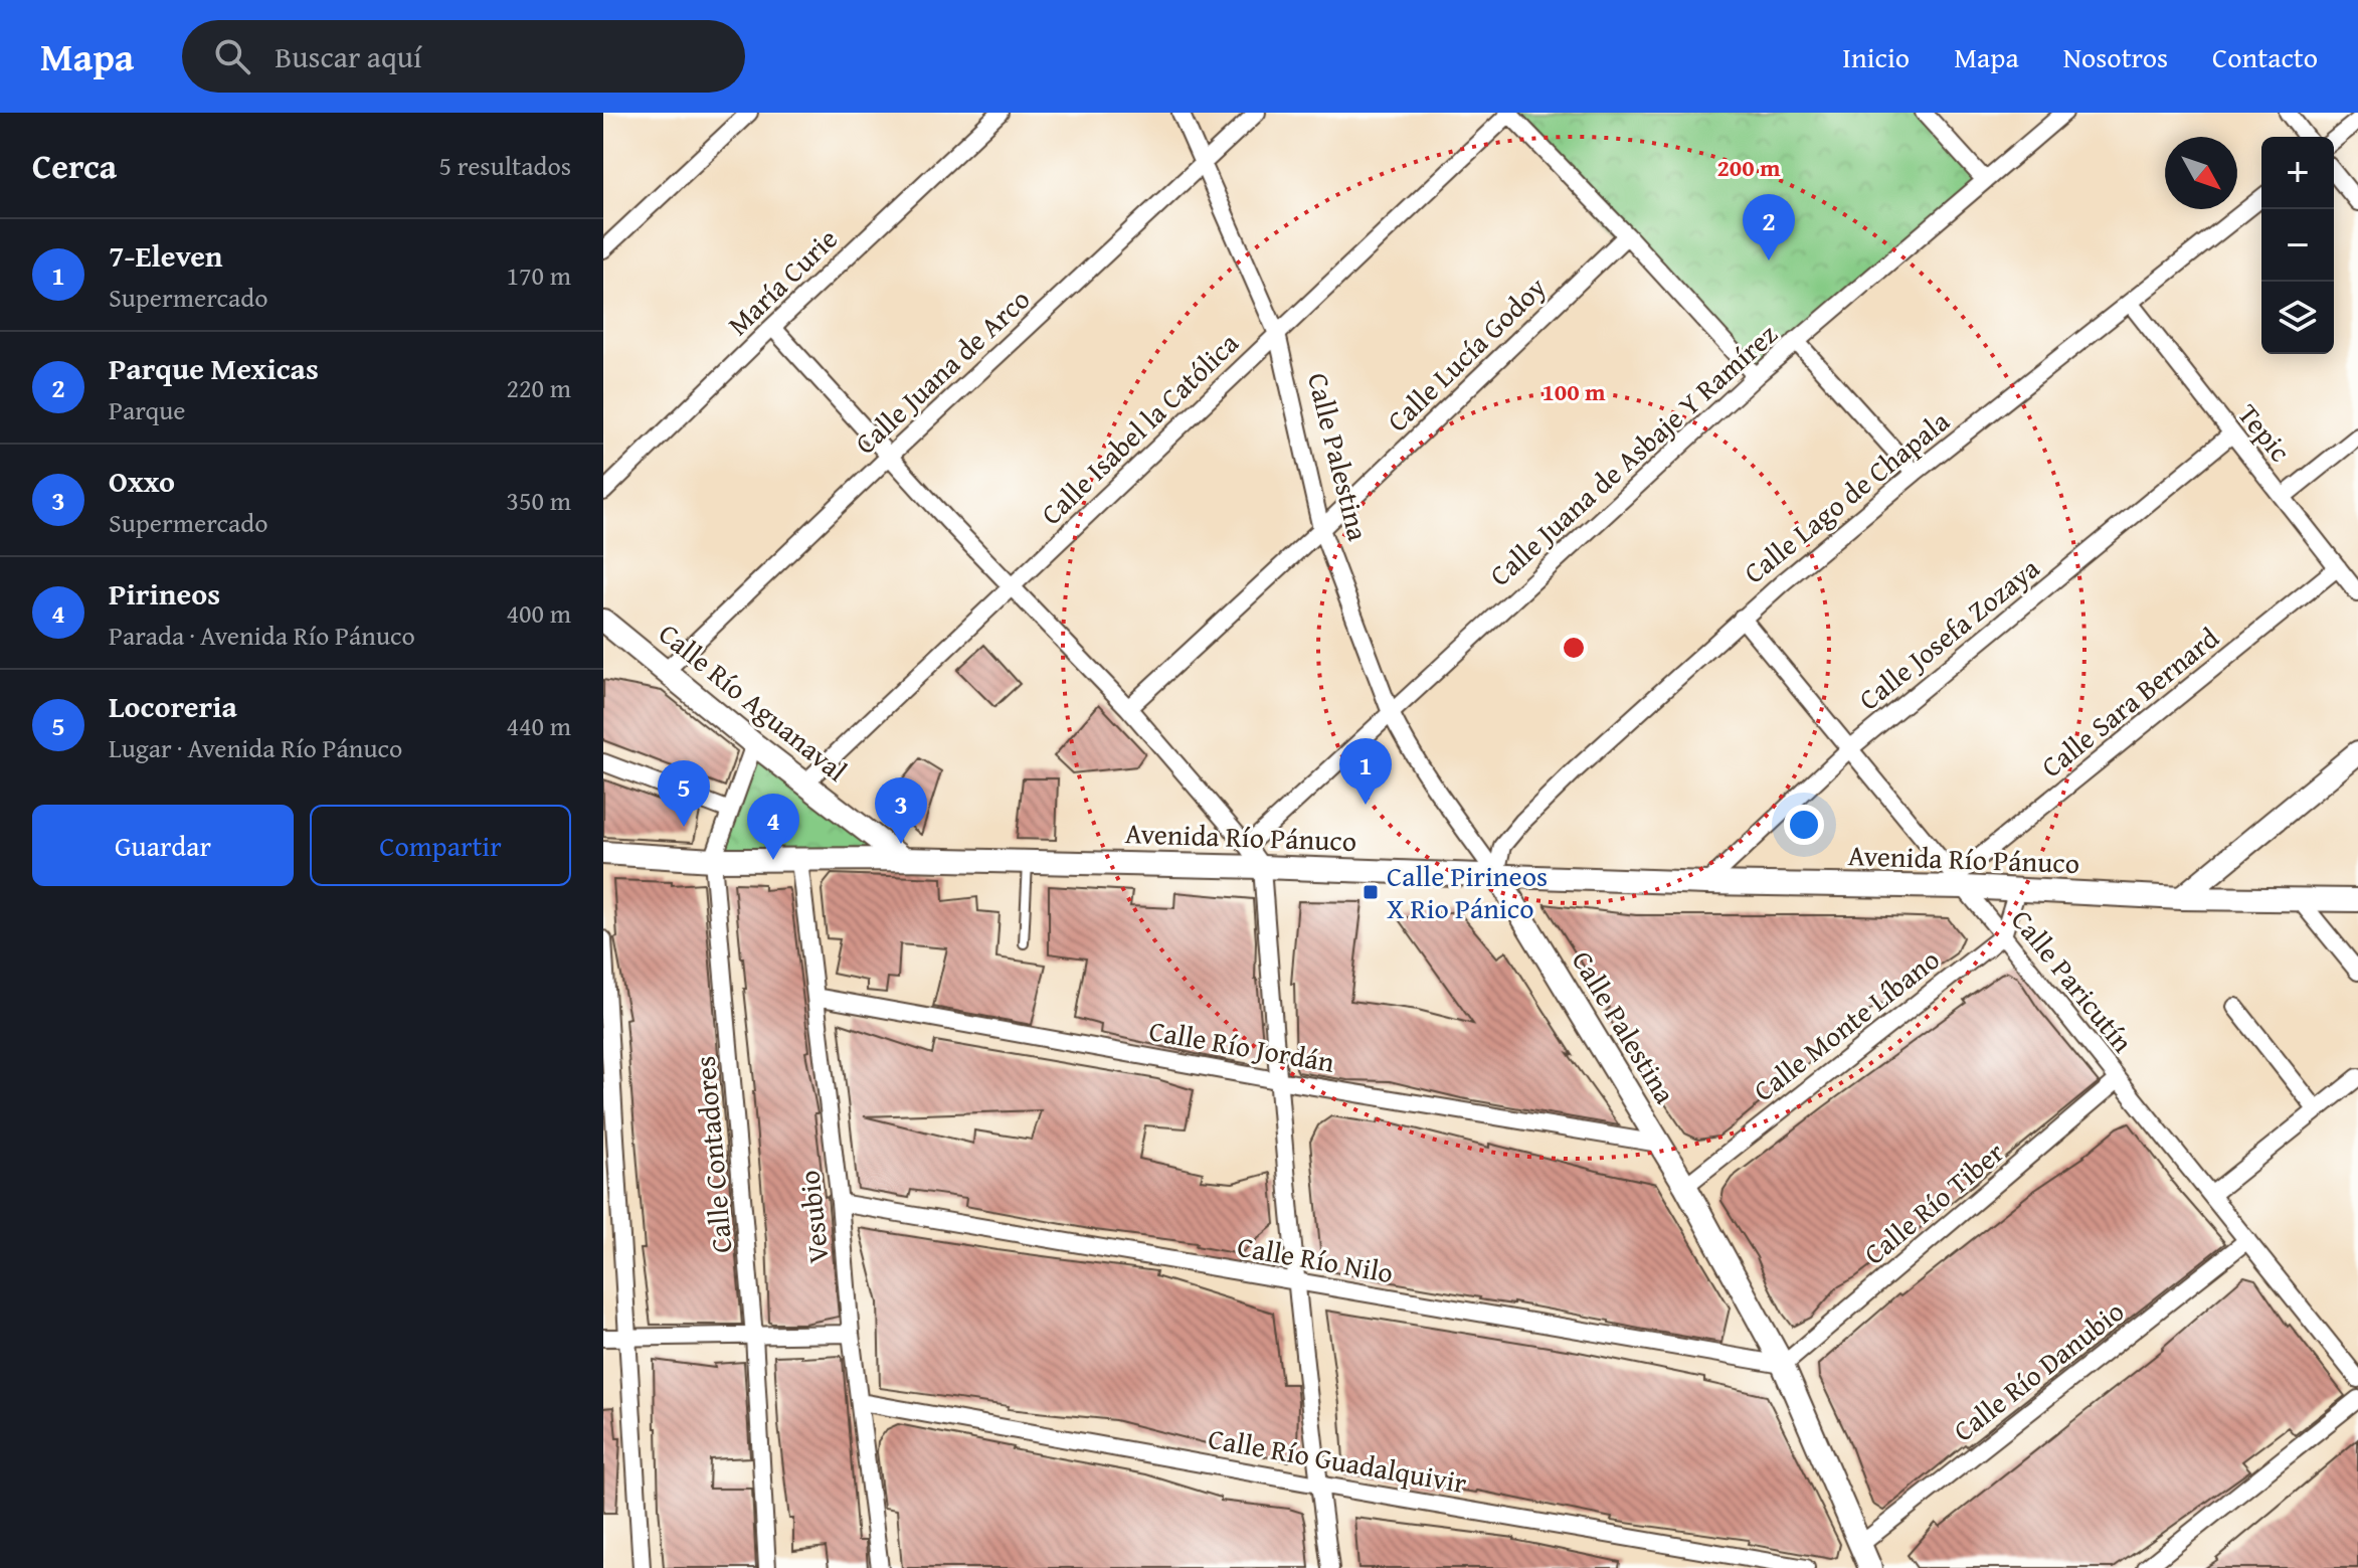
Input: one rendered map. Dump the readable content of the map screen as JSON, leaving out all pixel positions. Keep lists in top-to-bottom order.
{
  "streets": {
    "street": [
      "María Curie",
      "Calle Lucía Godoy",
      "Calle Juana de Arco",
      "Calle Isabel la Católica",
      "Tepic",
      "Calle Juana de Asbaje Y Ramírez",
      "Calle Palestina",
      "Calle Lago de Chapala",
      "Calle Josefa Zozaya",
      "Calle Río Aguanaval",
      "Calle Sara Bernard",
      "Avenida Río Pánuco",
      "Calle Paricutín",
      "Calle Monte Líbano",
      "Calle Río Jordán",
      "Calle Contadores",
      "Calle Río Tiber",
      "Vesubio",
      "Calle Río Nilo",
      "Calle Río Danubio",
      "Calle Río Guadalquivir"
    ]
  },
  "crossings": [
    ["Calle Lucía Godoy", "Calle Palestina"],
    ["Calle Juana de Arco", "Calle Palestina"],
    ["Calle Juana de Arco", "Calle Río Aguanaval"],
    ["Calle Isabel la Católica", "Calle Palestina"],
    ["Calle Isabel la Católica", "Calle Río Aguanaval"],
    ["Tepic", "Calle Lago de Chapala"],
    ["Tepic", "Calle Josefa Zozaya"],
    ["Tepic", "Calle Sara Bernard"],
    ["Calle Juana de Asbaje Y Ramírez", "Calle Palestina"],
    ["Calle Palestina", "Calle Lago de Chapala"],
    ["Calle Palestina", "Avenida Río Pánuco"],
    ["Calle Palestina", "Calle Monte Líbano"],
    ["Calle Palestina", "Calle Río Jordán"],
    ["Calle Palestina", "Calle Río Tiber"],
    ["Calle Palestina", "Calle Río Nilo"],
    ["Calle Palestina", "Calle Río Danubio"],
    ["Calle Lago de Chapala", "Avenida Río Pánuco"],
    ["Calle Lago de Chapala", "Calle Paricutín"],
    ["Calle Josefa Zozaya", "Avenida Río Pánuco"],
    ["Calle Josefa Zozaya", "Calle Paricutín"],
    ["Calle Río Aguanaval", "Avenida Río Pánuco"],
    ["Calle Río Aguanaval", "Calle Contadores"],
    ["Calle Sara Bernard", "Avenida Río Pánuco"],
    ["Calle Sara Bernard", "Calle Paricutín"],
    ["Avenida Río Pánuco", "Calle Paricutín"],
    ["Avenida Río Pánuco", "Calle Contadores"],
    ["Avenida Río Pánuco", "Vesubio"],
    ["Calle Paricutín", "Calle Monte Líbano"],
    ["Calle Paricutín", "Calle Río Tiber"],
    ["Calle Paricutín", "Calle Río Danubio"],
    ["Calle Río Jordán", "Vesubio"],
    ["Calle Río Tiber", "Calle Río Nilo"],
    ["Vesubio", "Calle Río Nilo"],
    ["Vesubio", "Calle Río Guadalquivir"]
  ],
  "places": {
    "transit": ["Calle Pirineos X Rio Pánico"]
  },
  "north": "bottom right",
  "page": {
    "header": "Mapa",
    "search": "Buscar aquí",
    "nav": [
      "Inicio",
      "Mapa",
      "Nosotros",
      "Contacto"
    ],
    "heading": ["Cerca", "5 resultados"],
    "map_buttons": ["+", "−"],
    "pins": [
      "2",
      "1",
      "5",
      "3",
      "4"
    ],
    "list": [
      {
        "mark": "1",
        "name": "7-Eleven",
        "note": "Supermercado",
        "value": "170 m"
      },
      {
        "mark": "2",
        "name": "Parque Mexicas",
        "note": "Parque",
        "value": "220 m"
      },
      {
        "mark": "3",
        "name": "Oxxo",
        "note": "Supermercado",
        "value": "350 m"
      },
      {
        "mark": "4",
        "name": "Pirineos",
        "note": "Parada · Avenida Río Pánuco",
        "value": "400 m"
      },
      {
        "mark": "5",
        "name": "Locoreria",
        "note": "Lugar · Avenida Río Pánuco",
        "value": "440 m"
      }
    ],
    "buttons": ["Guardar", "Compartir"]
  },
  "rings": ["200 m", "100 m"]
}
